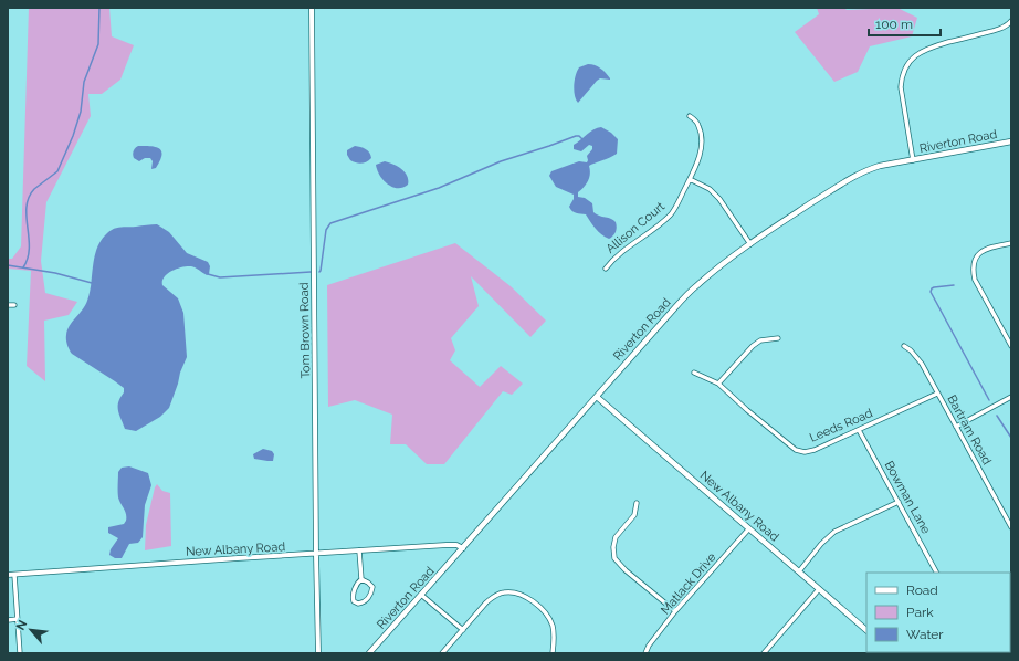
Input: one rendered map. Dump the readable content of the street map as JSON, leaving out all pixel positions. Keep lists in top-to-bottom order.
{
  "streets": {
    "main road": ["Riverton Road", "New Albany Road"],
    "street": [
      "Allison Court",
      "Tom Brown Road",
      "Leeds Road",
      "Bartram Road",
      "Bowman Lane",
      "Matlack Drive"
    ]
  },
  "crossings": [
    ["Riverton Road", "New Albany Road"],
    ["Tom Brown Road", "New Albany Road"],
    ["Leeds Road", "Bartram Road"],
    ["Leeds Road", "Bowman Lane"],
    ["New Albany Road", "Matlack Drive"]
  ],
  "legend": ["Road", "Park", "Water"],
  "scale_bar": "100 m",
  "north": "top left"
}
